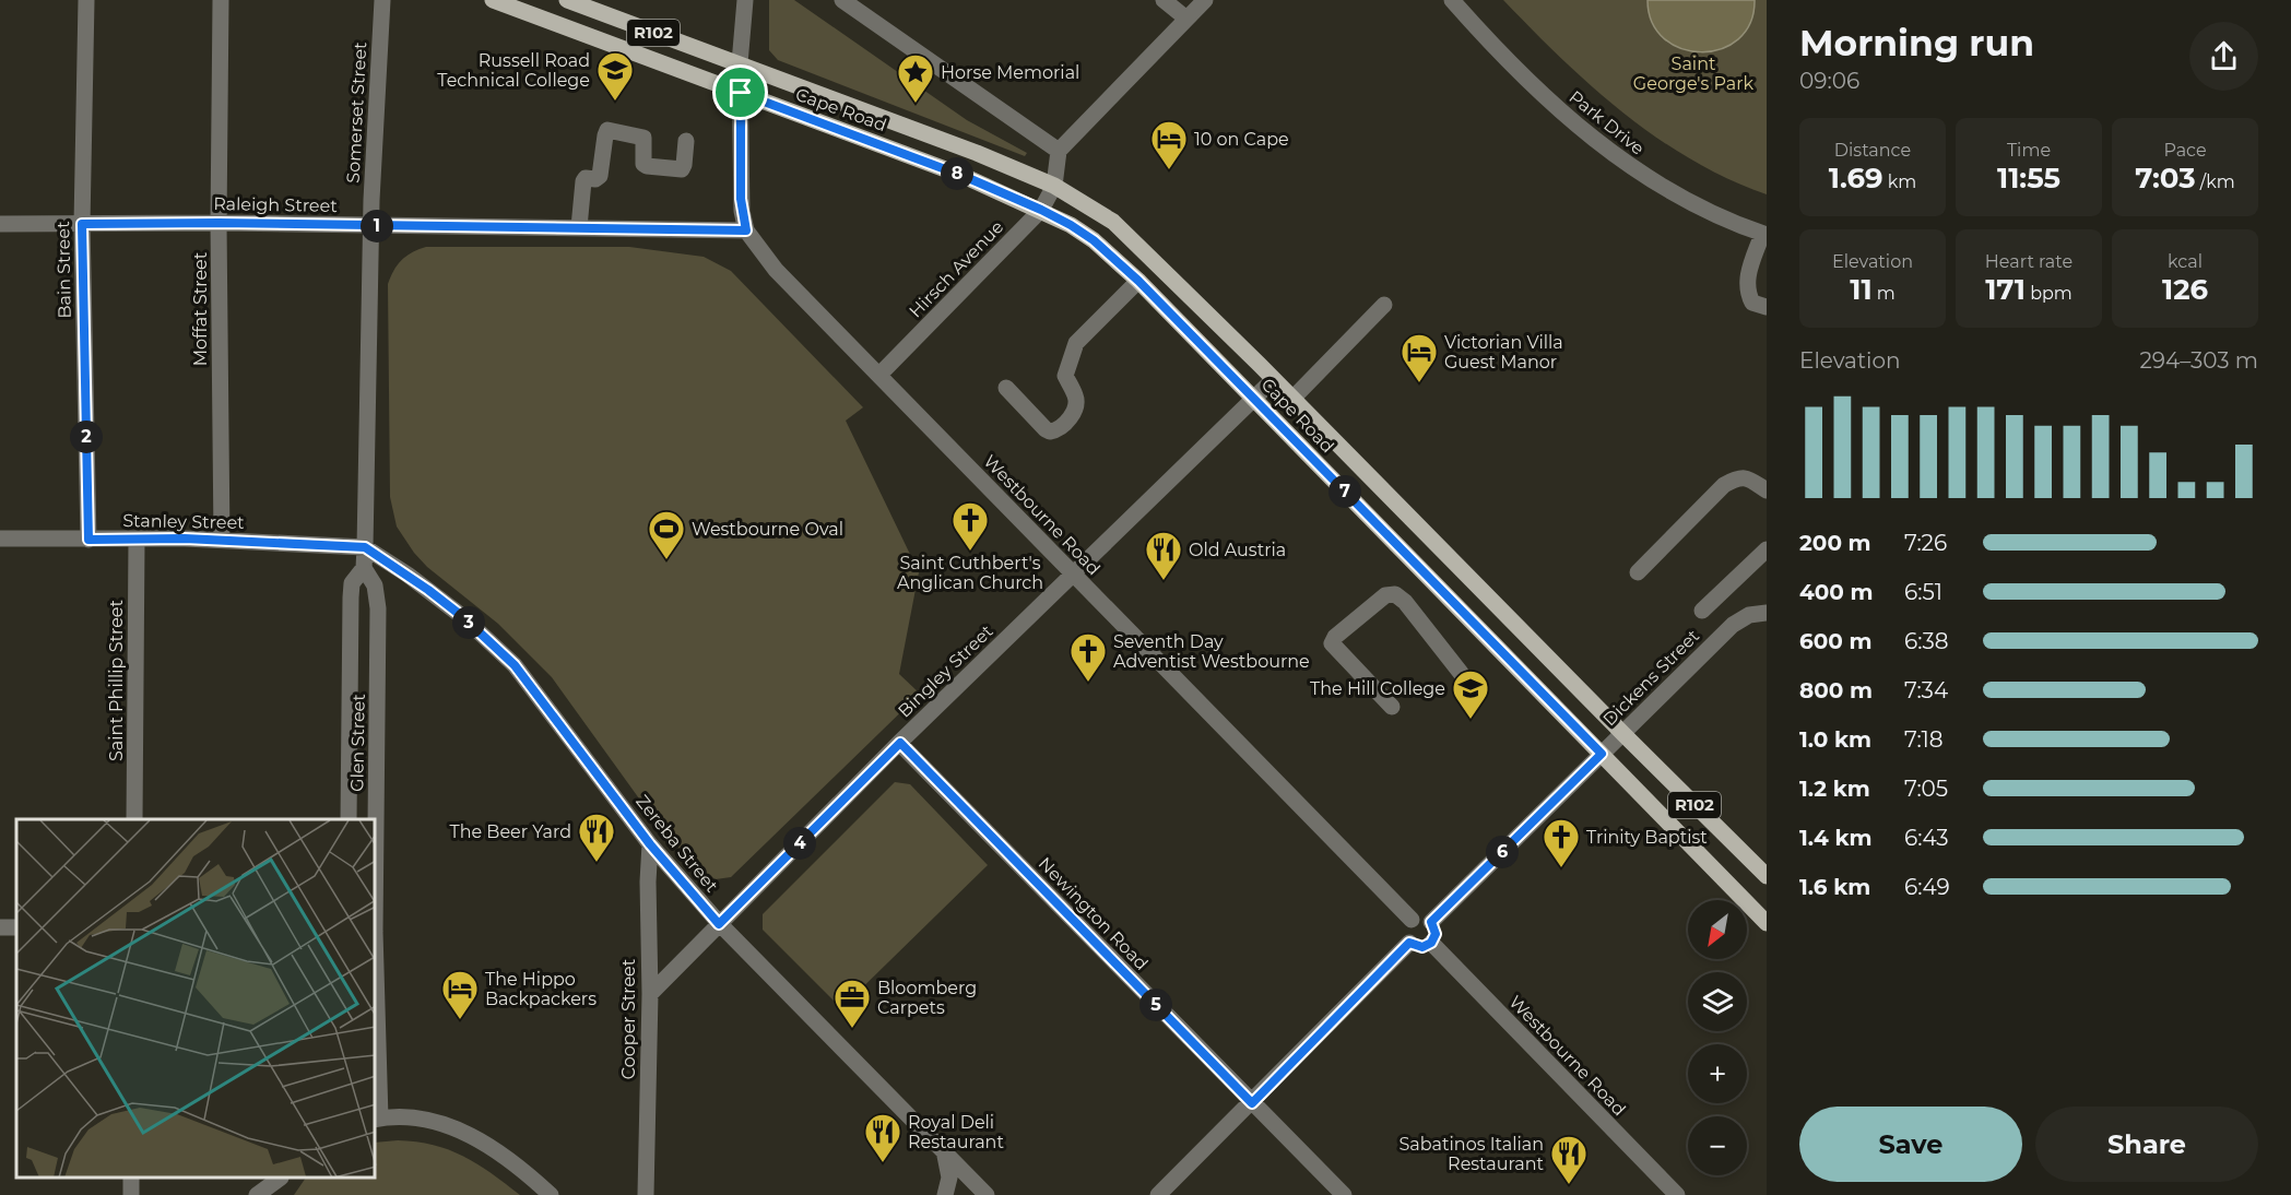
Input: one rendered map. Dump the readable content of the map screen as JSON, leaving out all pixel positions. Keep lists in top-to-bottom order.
{
  "streets": {
    "main road": ["R102", "Cape Road"],
    "street": [
      "Somerset Street",
      "Park Drive",
      "Raleigh Street",
      "Hirsch Avenue",
      "Bain Street",
      "Moffat Street",
      "Westbourne Road",
      "Stanley Street",
      "Bingley Street",
      "Dickens Street",
      "Saint Phillip Street",
      "Glen Street",
      "Zereba Street",
      "Newington Road",
      "Cooper Street"
    ]
  },
  "crossings": [
    ["R102", "Cape Road"],
    ["R102", "Westbourne Road"],
    ["Cape Road", "Hirsch Avenue"],
    ["Cape Road", "Westbourne Road"],
    ["Cape Road", "Bingley Street"],
    ["Cape Road", "Dickens Street"],
    ["Somerset Street", "Raleigh Street"],
    ["Somerset Street", "Glen Street"],
    ["Raleigh Street", "Bain Street"],
    ["Raleigh Street", "Moffat Street"],
    ["Raleigh Street", "Westbourne Road"],
    ["Raleigh Street", "Glen Street"],
    ["Hirsch Avenue", "Westbourne Road"],
    ["Bain Street", "Stanley Street"],
    ["Moffat Street", "Stanley Street"],
    ["Westbourne Road", "Bingley Street"],
    ["Westbourne Road", "Dickens Street"],
    ["Stanley Street", "Saint Phillip Street"],
    ["Stanley Street", "Glen Street"],
    ["Stanley Street", "Zereba Street"],
    ["Bingley Street", "Zereba Street"],
    ["Bingley Street", "Newington Road"],
    ["Bingley Street", "Cooper Street"],
    ["Glen Street", "Zereba Street"],
    ["Zereba Street", "Cooper Street"]
  ],
  "parks": ["Saint George's Park"],
  "places": {
    "school or university": ["Russell Road Technical College", "The Hill College"],
    "place": ["Horse Memorial"],
    "hotel": ["10 on Cape", "Victorian Villa Guest Manor", "The Hippo Backpackers"],
    "church": ["Saint Cuthbert's Anglican Church", "Seventh Day Adventist Westbourne", "Trinity Baptist"],
    "sports": ["Westbourne Oval"],
    "restaurant": [
      "Old Austria",
      "The Beer Yard",
      "Royal Deli Restaurant",
      "Sabatinos Italian Restaurant"
    ],
    "office": ["Bloomberg Carpets"]
  },
  "north": "bottom left",
  "page": {
    "heading": ["Morning run", "09:06"],
    "stats": [
      ["Distance", "1.69 km"],
      ["Time", "11:55"],
      ["Pace", "7:03 /km"],
      ["Elevation", "11 m"],
      ["Heart rate", "171 bpm"],
      ["kcal", "126"]
    ],
    "pins": [
      "8",
      "1",
      "2",
      "7",
      "3",
      "4",
      "6",
      "5"
    ],
    "chart": ["Elevation", "294–303 m"],
    "list": [
      {
        "name": "200 m",
        "note": "7:26"
      },
      {
        "name": "400 m",
        "note": "6:51"
      },
      {
        "name": "600 m",
        "note": "6:38"
      },
      {
        "name": "800 m",
        "note": "7:34"
      },
      {
        "name": "1.0 km",
        "note": "7:18"
      },
      {
        "name": "1.2 km",
        "note": "7:05"
      },
      {
        "name": "1.4 km",
        "note": "6:43"
      },
      {
        "name": "1.6 km",
        "note": "6:49"
      }
    ],
    "map_buttons": ["+", "−"],
    "buttons": ["Save", "Share"]
  }
}
